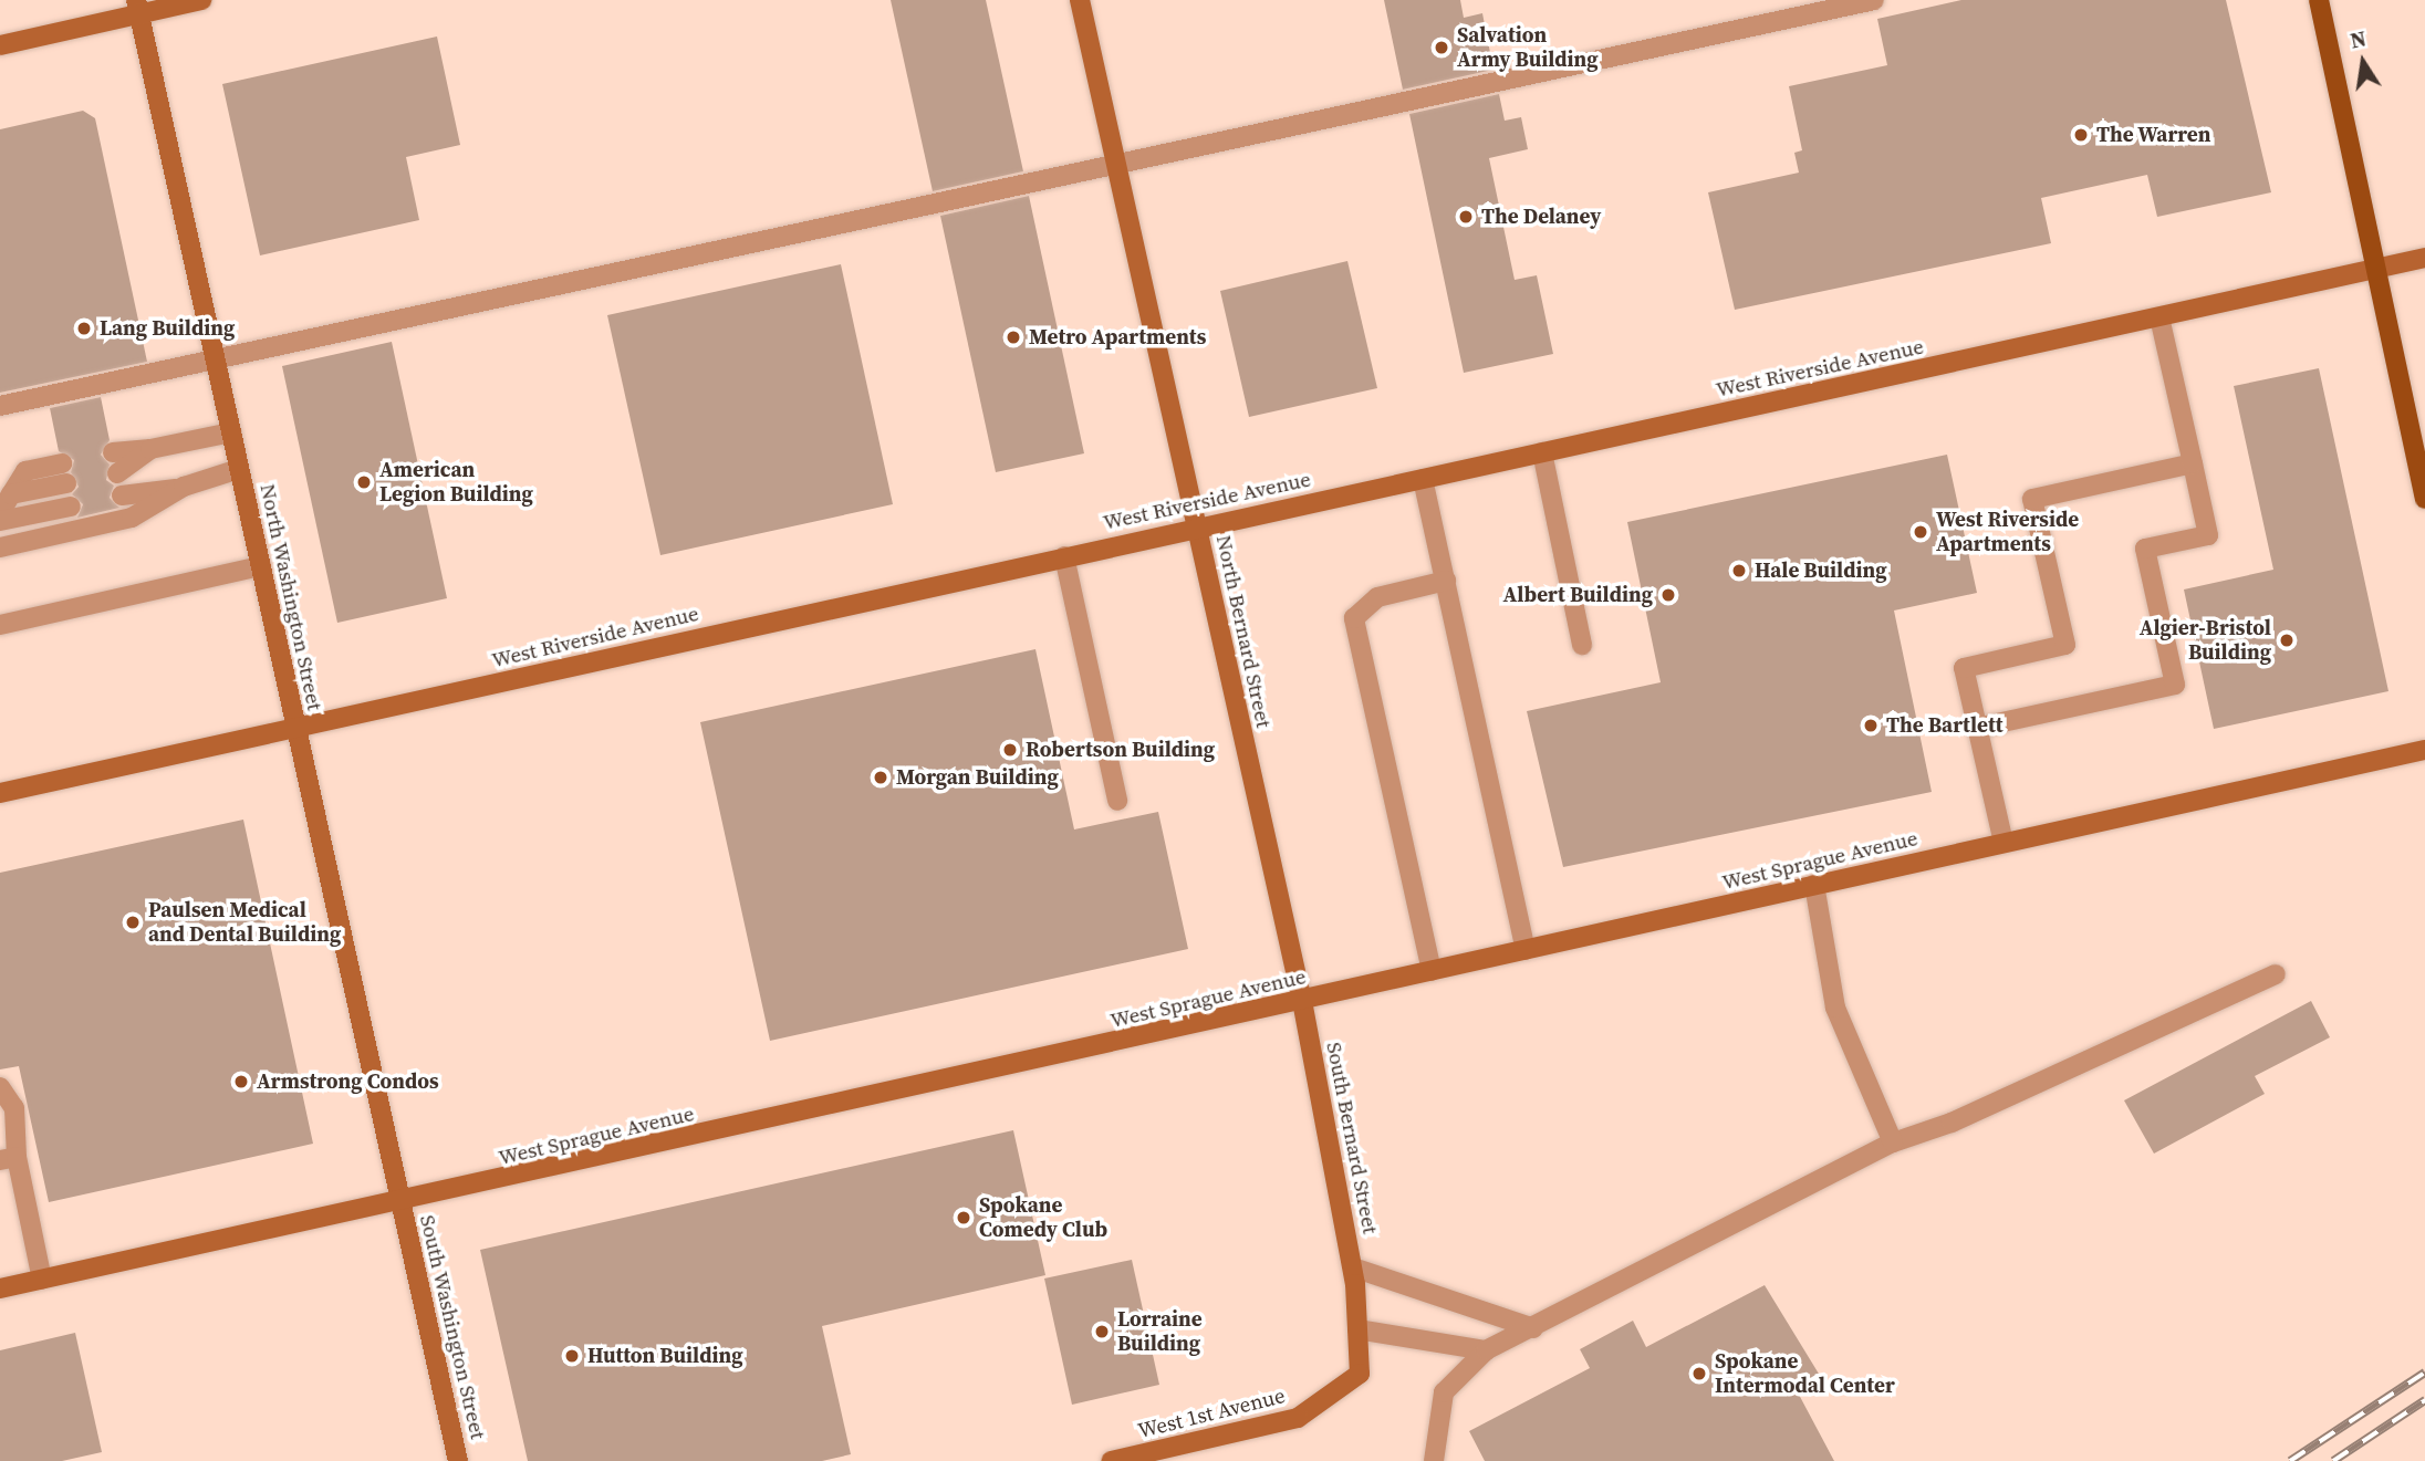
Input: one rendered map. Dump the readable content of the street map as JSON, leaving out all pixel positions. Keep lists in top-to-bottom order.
{
  "streets": {
    "main road": [
      "West Riverside Avenue",
      "North Washington Street",
      "North Bernard Street",
      "West Sprague Avenue",
      "South Bernard Street",
      "South Washington Street",
      "West 1st Avenue"
    ]
  },
  "crossings": [
    ["West Riverside Avenue", "North Washington Street"],
    ["West Riverside Avenue", "North Bernard Street"],
    ["North Washington Street", "West Sprague Avenue"],
    ["North Washington Street", "South Washington Street"],
    ["North Bernard Street", "West Sprague Avenue"],
    ["North Bernard Street", "South Bernard Street"],
    ["West Sprague Avenue", "South Bernard Street"],
    ["West Sprague Avenue", "South Washington Street"],
    ["South Bernard Street", "West 1st Avenue"]
  ],
  "places": [
    "Salvation Army Building",
    "The Warren",
    "The Delaney",
    "Lang Building",
    "Metro Apartments",
    "American Legion Building",
    "West Riverside Apartments",
    "Hale Building",
    "Albert Building",
    "Algier-Bristol Building",
    "The Bartlett",
    "Robertson Building",
    "Morgan Building",
    "Paulsen Medical and Dental Building",
    "Armstrong Condos",
    "Spokane Comedy Club",
    "Lorraine Building",
    "Hutton Building",
    "Spokane Intermodal Center"
  ],
  "north": "top"
}
